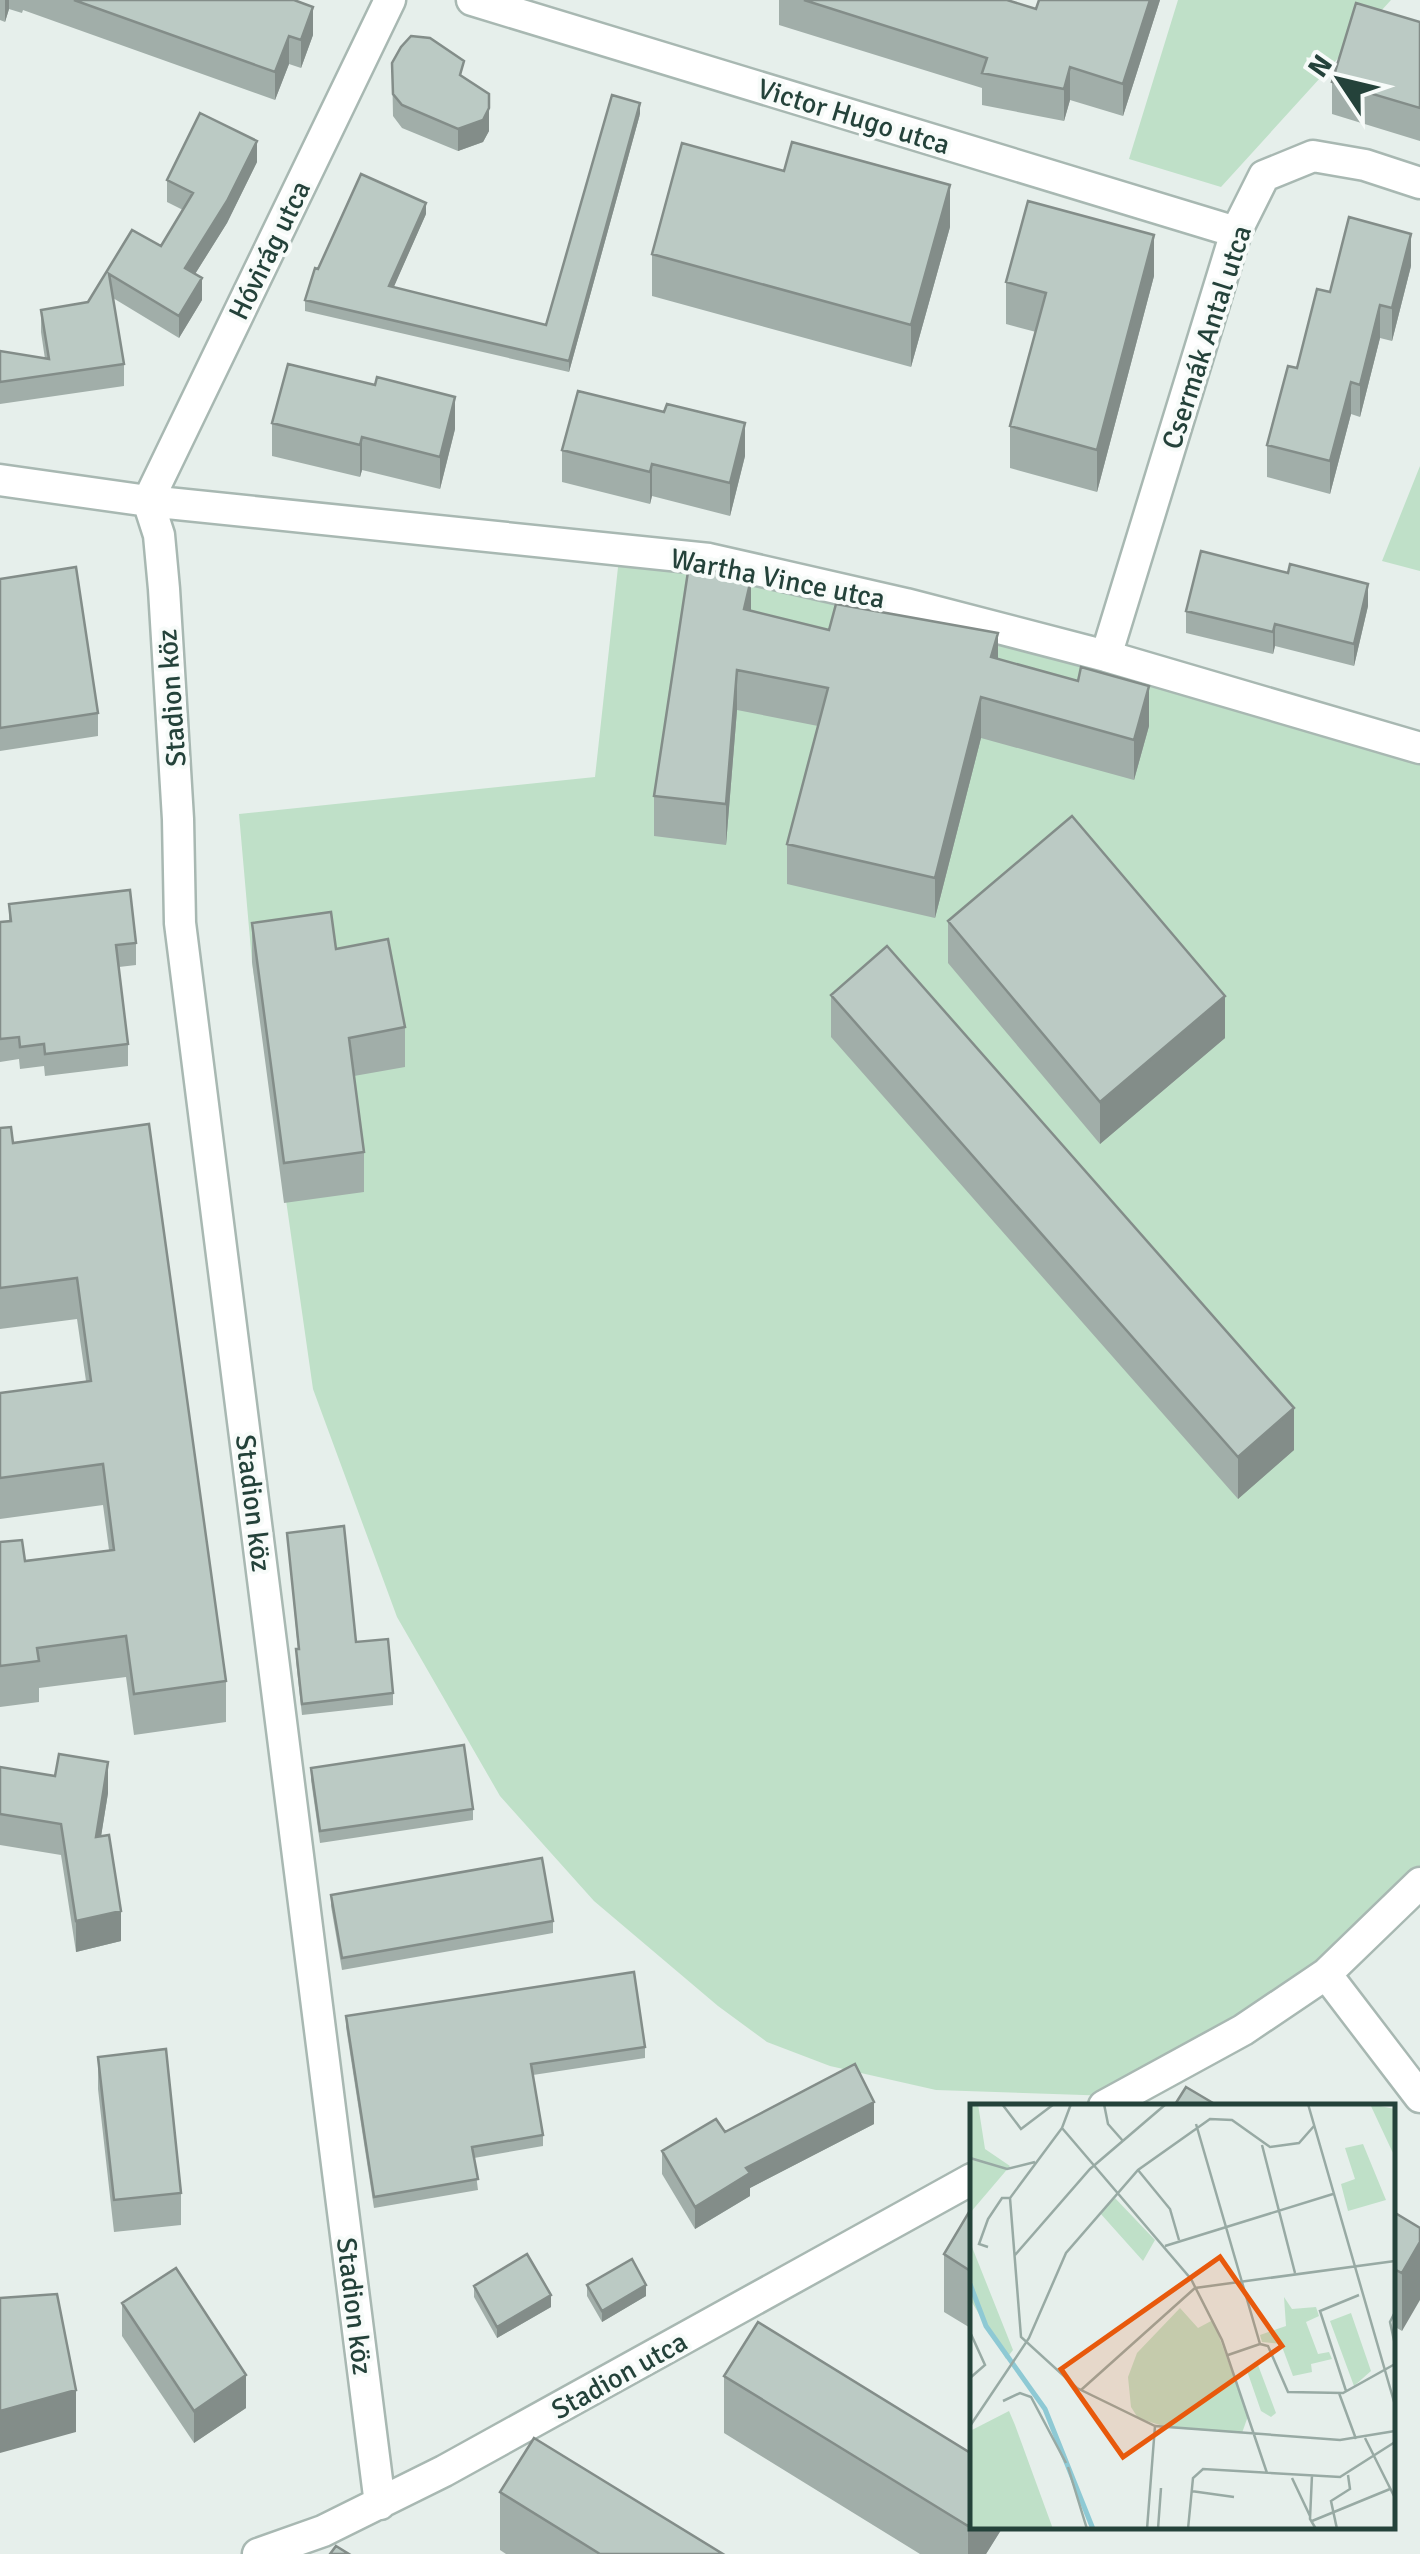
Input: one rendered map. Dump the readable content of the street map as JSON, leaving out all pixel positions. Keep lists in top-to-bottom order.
{
  "streets": {
    "street": [
      "Victor Hugo utca",
      "Hóvirág utca",
      "Csermák Antal utca",
      "Wartha Vince utca",
      "Stadion köz",
      "Stadion utca"
    ]
  },
  "crossings": [
    ["Victor Hugo utca", "Csermák Antal utca"],
    ["Hóvirág utca", "Wartha Vince utca"],
    ["Hóvirág utca", "Stadion köz"],
    ["Csermák Antal utca", "Wartha Vince utca"],
    ["Wartha Vince utca", "Stadion köz"],
    ["Stadion köz", "Stadion utca"]
  ],
  "north": "top left"
}
